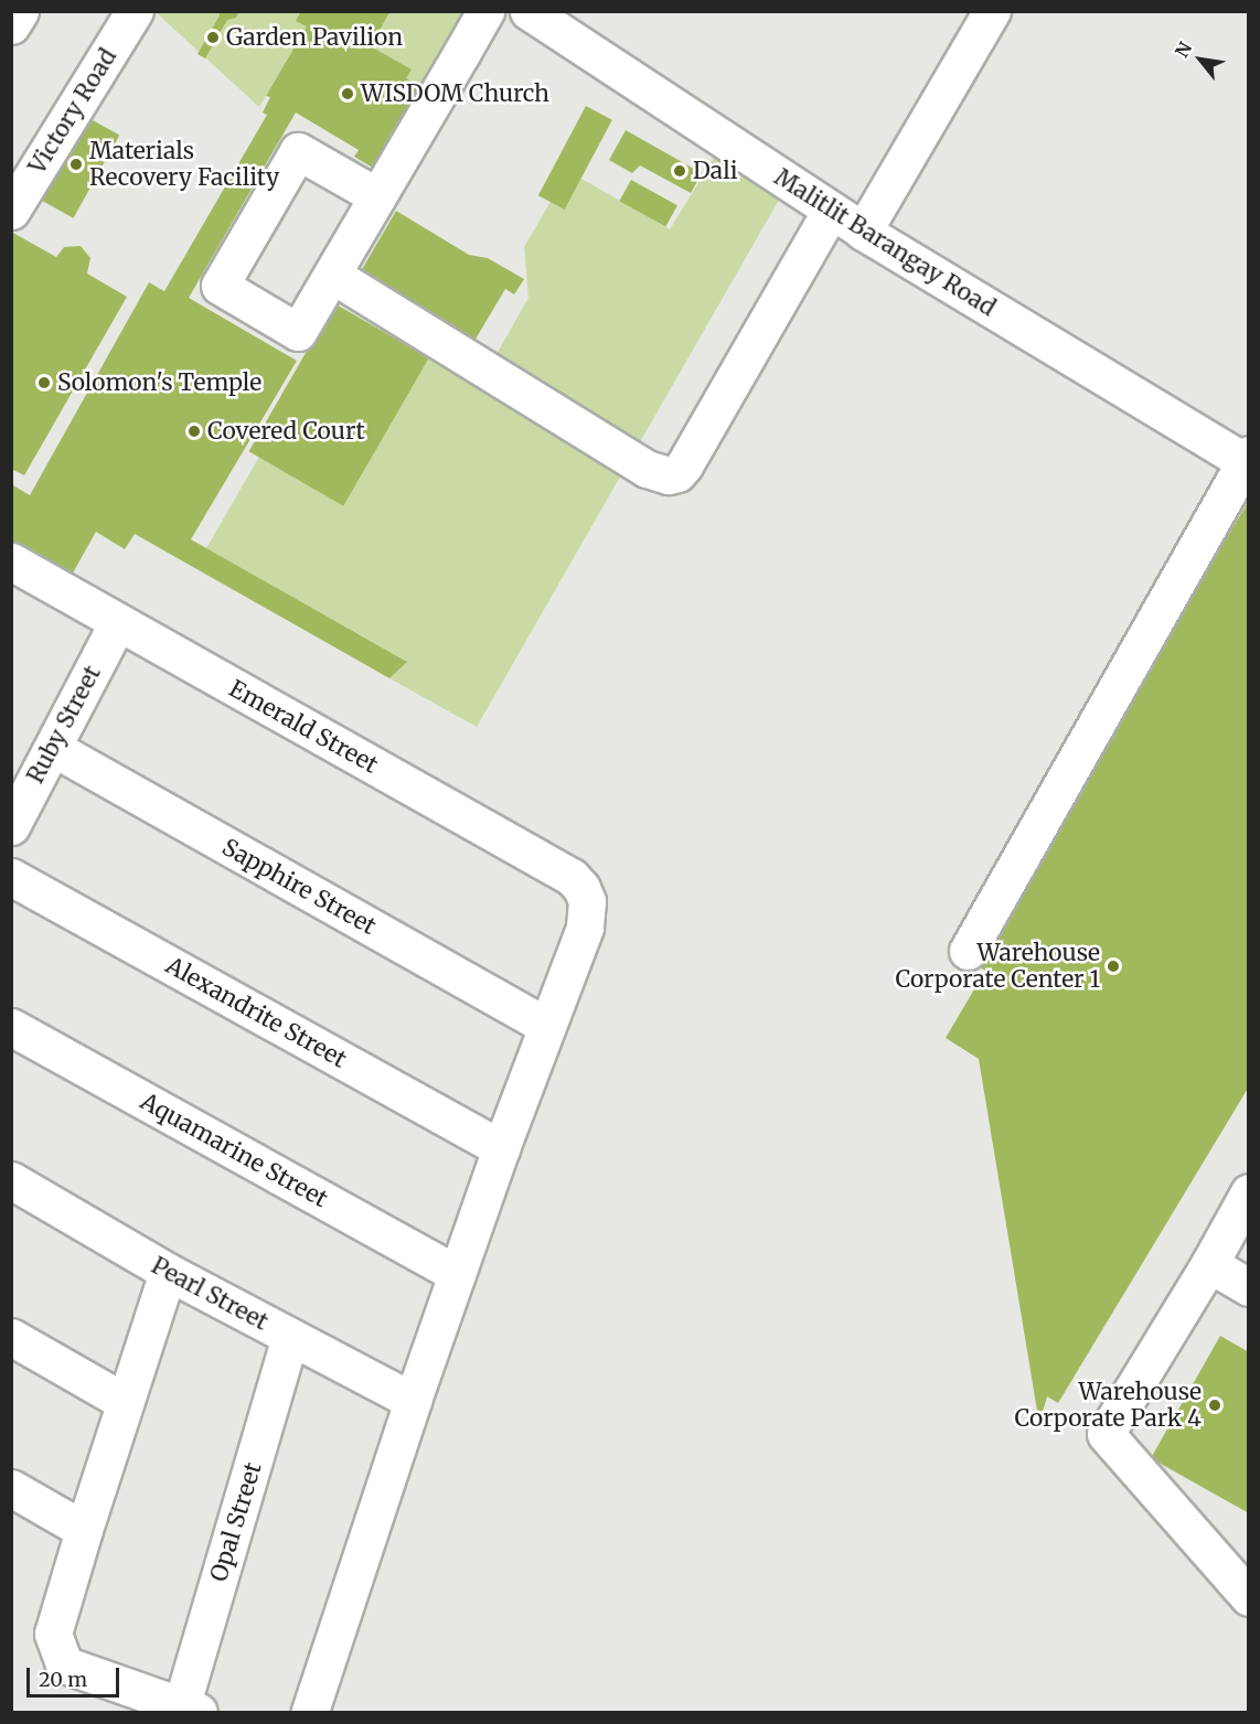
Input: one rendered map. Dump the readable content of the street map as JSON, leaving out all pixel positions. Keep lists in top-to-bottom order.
{
  "streets": {
    "street": [
      "Victory Road",
      "Malitlit Barangay Road",
      "Ruby Street",
      "Emerald Street",
      "Sapphire Street",
      "Alexandrite Street",
      "Aquamarine Street",
      "Pearl Street",
      "Opal Street"
    ]
  },
  "crossings": [
    ["Ruby Street", "Emerald Street"],
    ["Ruby Street", "Sapphire Street"],
    ["Emerald Street", "Sapphire Street"],
    ["Pearl Street", "Opal Street"]
  ],
  "places": [
    "Garden Pavilion",
    "WISDOM Church",
    "Materials Recovery Facility",
    "Dali",
    "Solomon's Temple",
    "Covered Court",
    "Warehouse Corporate Center 1",
    "Warehouse Corporate Park 4"
  ],
  "scale_bar": "20 m",
  "north": "top left"
}
